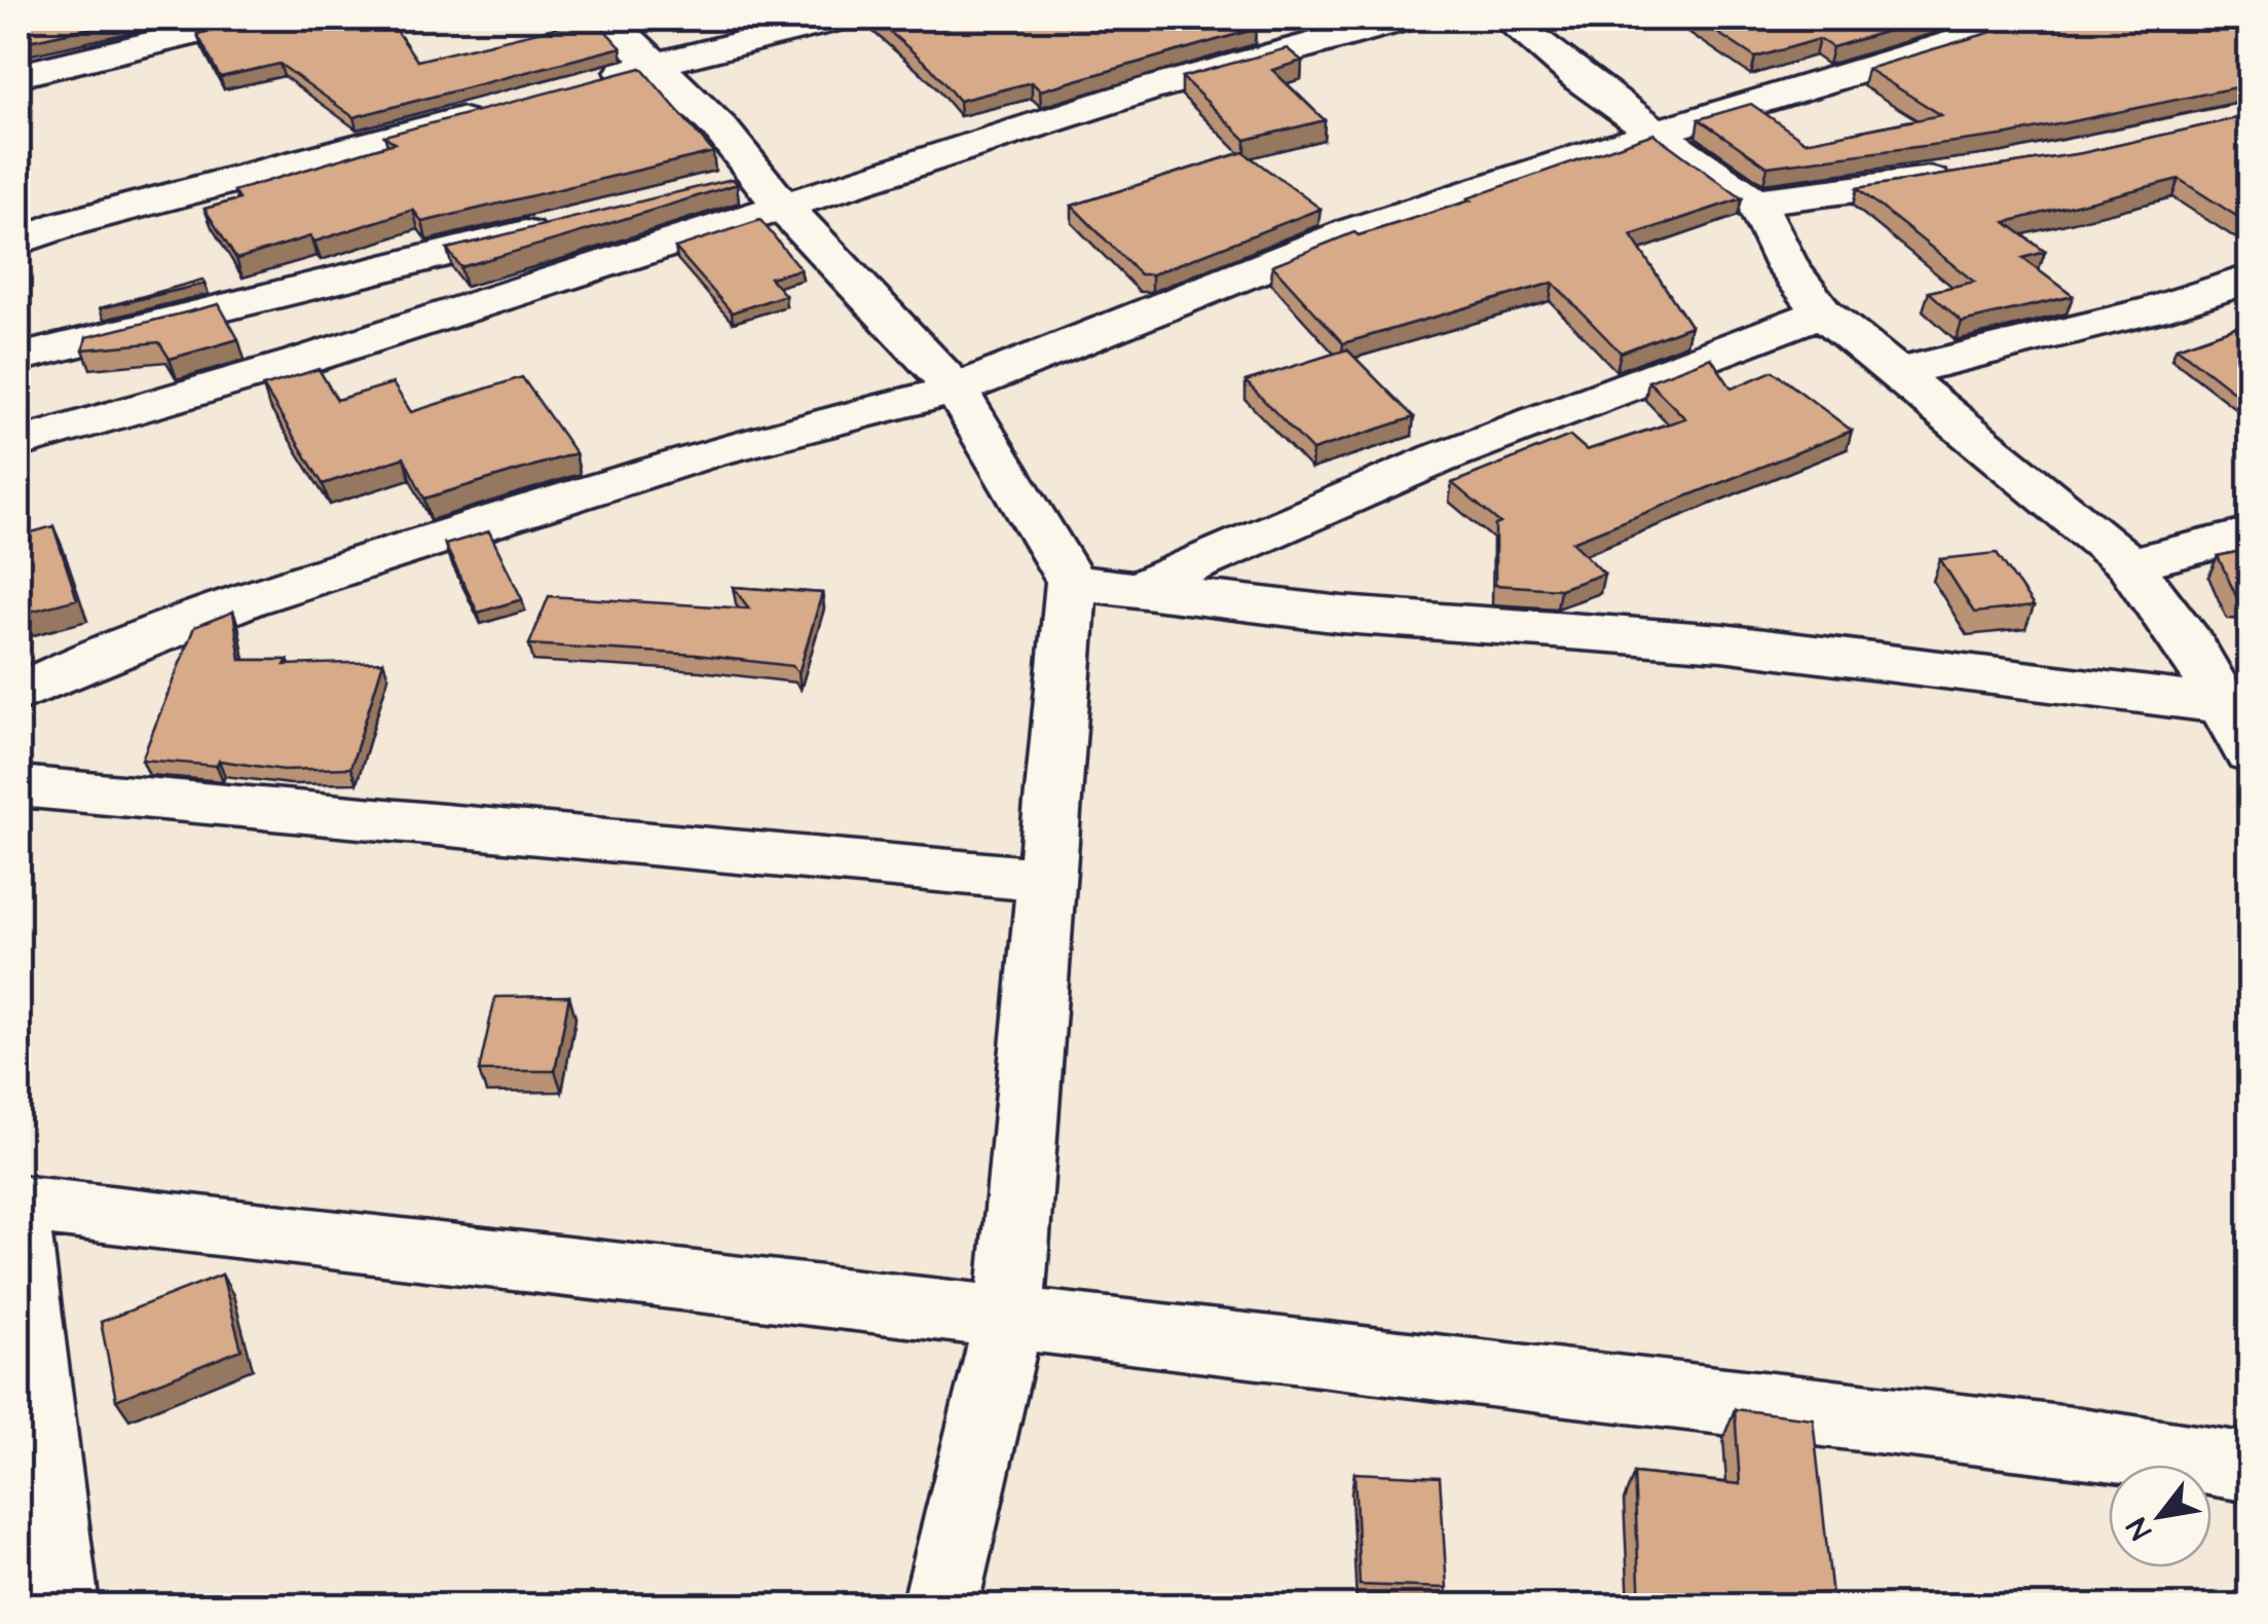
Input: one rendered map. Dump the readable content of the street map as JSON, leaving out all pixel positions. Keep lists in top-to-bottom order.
{
  "north": "bottom left"
}
